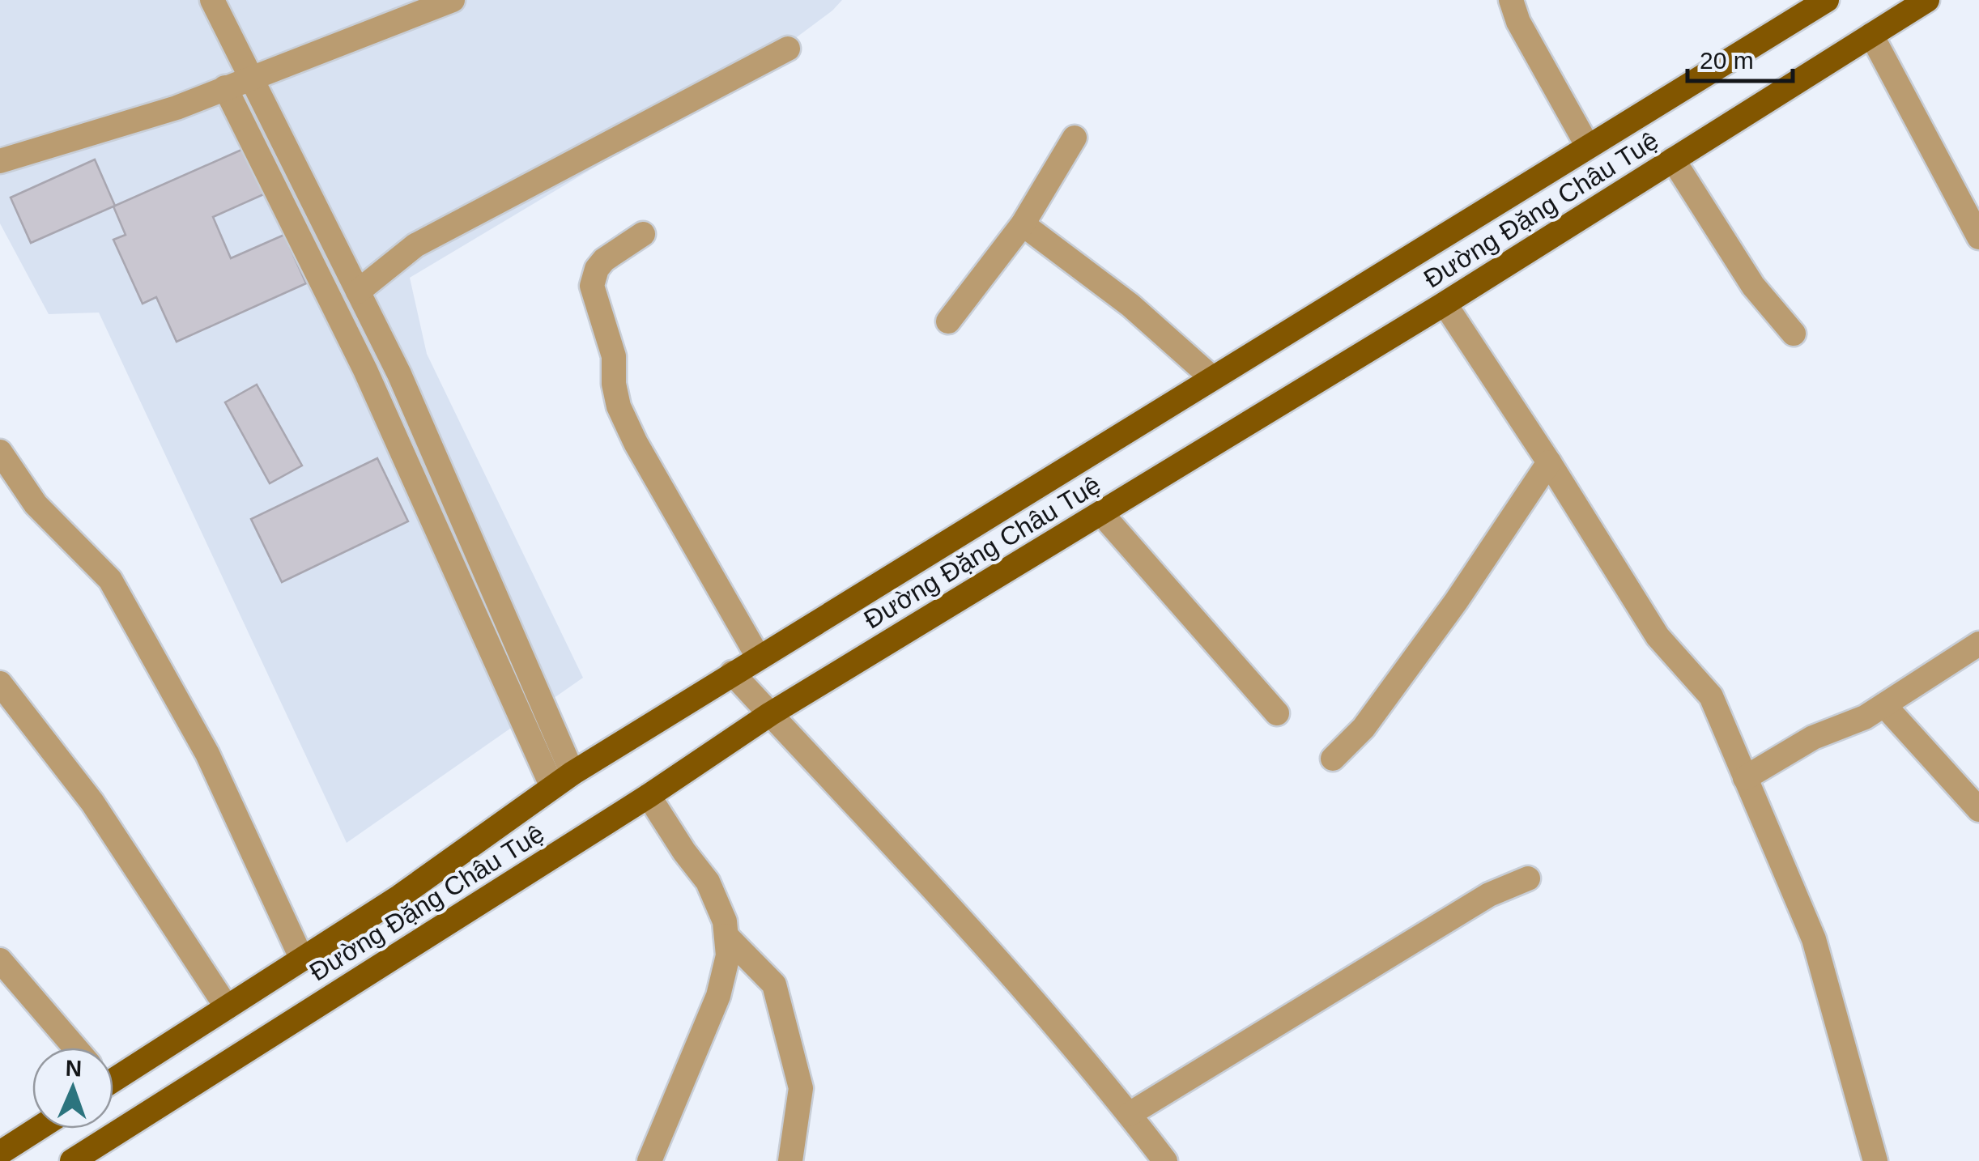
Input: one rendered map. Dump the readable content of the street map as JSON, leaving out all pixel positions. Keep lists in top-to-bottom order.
{
  "streets": {
    "main road": ["Đường Đặng Châu Tuệ"]
  },
  "scale_bar": "20 m",
  "north": "top"
}
